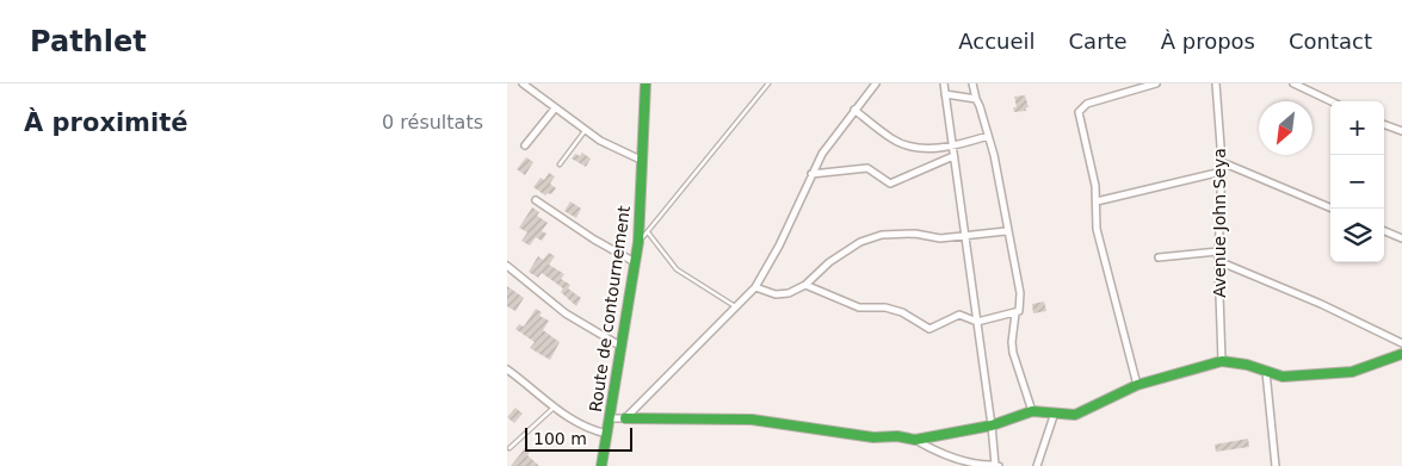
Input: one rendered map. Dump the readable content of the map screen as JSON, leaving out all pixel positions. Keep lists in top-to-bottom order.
{
  "streets": {
    "street": ["Avenue John Seya", "Route de contournement"]
  },
  "scale_bar": "100 m",
  "north": "bottom left",
  "page": {
    "header": "Pathlet",
    "nav": [
      "Accueil",
      "Carte",
      "À propos",
      "Contact"
    ],
    "heading": ["À proximité", "0 résultats"],
    "map_buttons": ["+", "−"],
    "scale": "100 m"
  }
}
